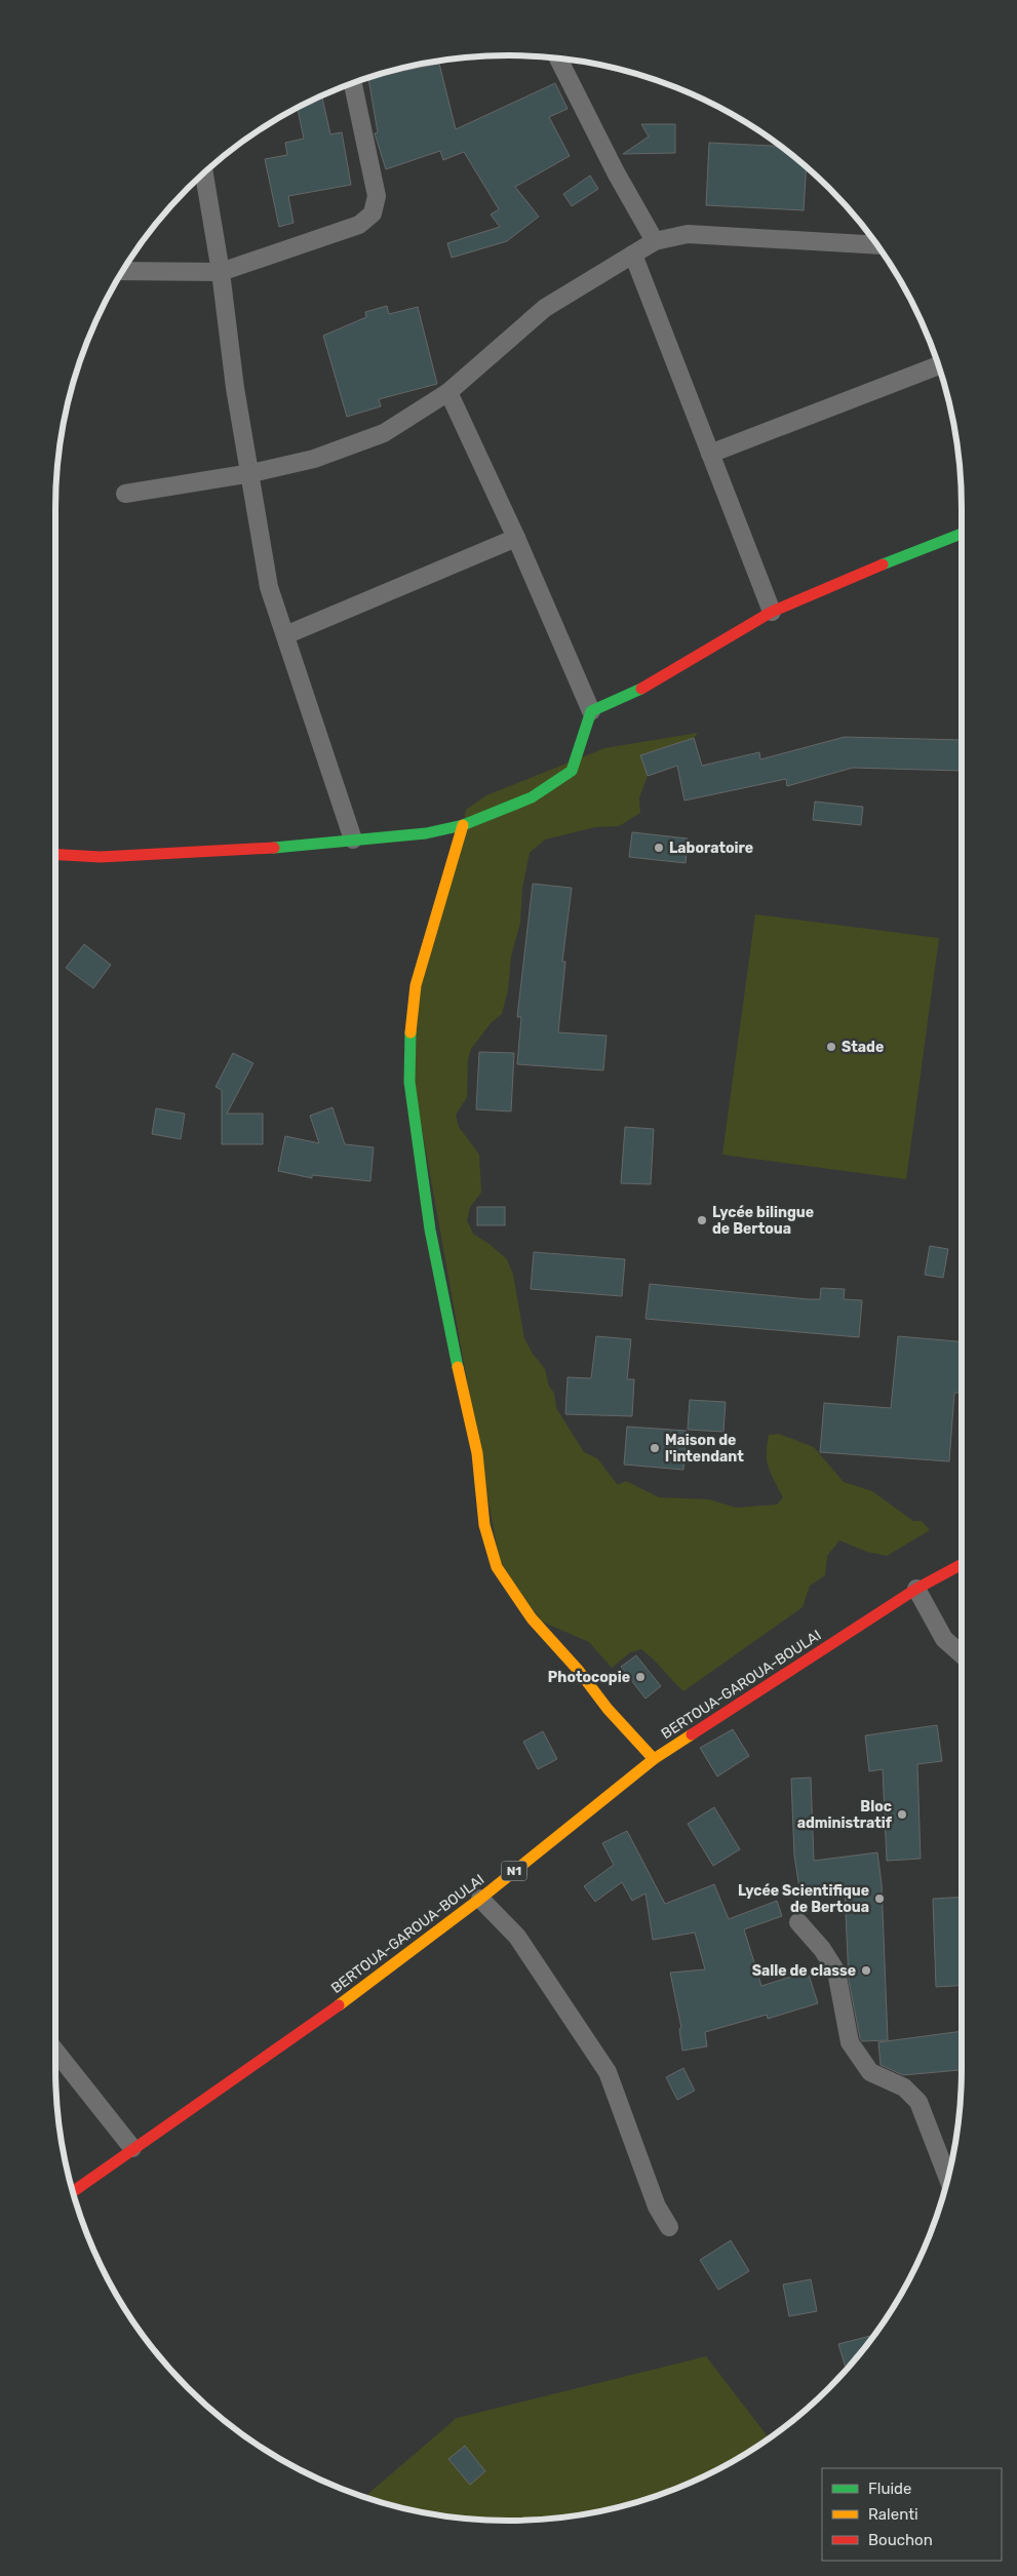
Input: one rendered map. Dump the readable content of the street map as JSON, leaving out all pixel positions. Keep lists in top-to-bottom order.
{
  "streets": {
    "main road": ["BERTOUA-GAROUA-BOULAI", "N1"]
  },
  "places": [
    "Laboratoire",
    "Stade",
    "Lycée bilingue de Bertoua",
    "Maison de l'intendant",
    "Photocopie",
    "Bloc administratif",
    "Lycée Scientifique de Bertoua",
    "Salle de classe"
  ],
  "legend": ["Fluide", "Ralenti", "Bouchon"]
}
